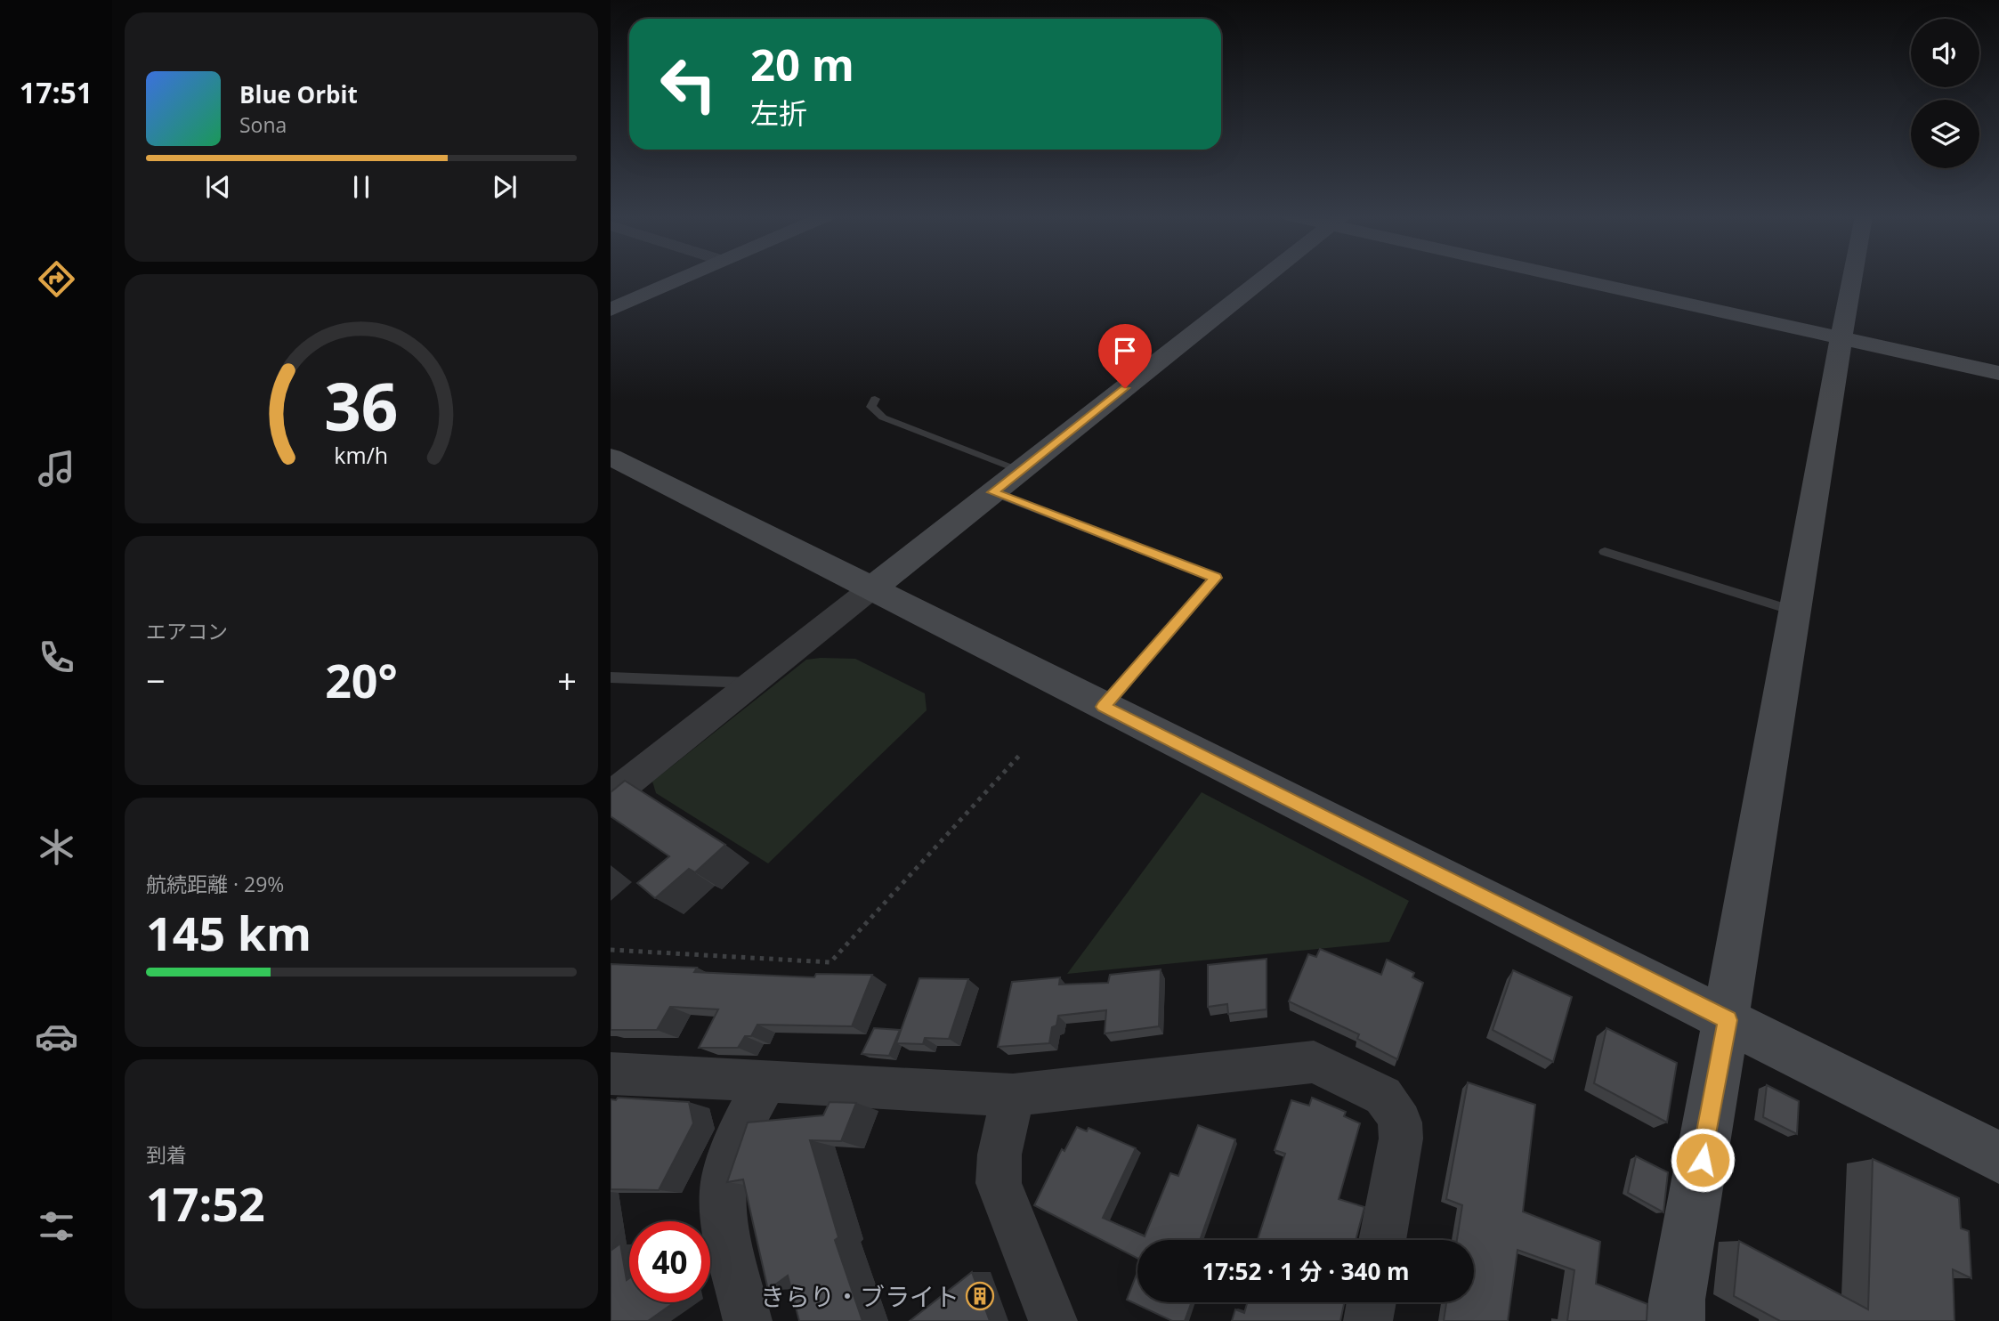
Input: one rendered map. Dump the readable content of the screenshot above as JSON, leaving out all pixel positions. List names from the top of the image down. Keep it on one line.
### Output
{"places":{"building":["きらり・ブライト"]},"page":{"tabs":"17:51","turn":["20 m","左折"],"song":["Blue Orbit","Sona"],"tile":["エアコン",["航続距離 · 29%","145 km"],["到着","17:52"]],"heat":["−","20°","+"],"limit":"40","trip":"17:52 · 1 分 · 340 m","gauge":["36","km/h"]}}
